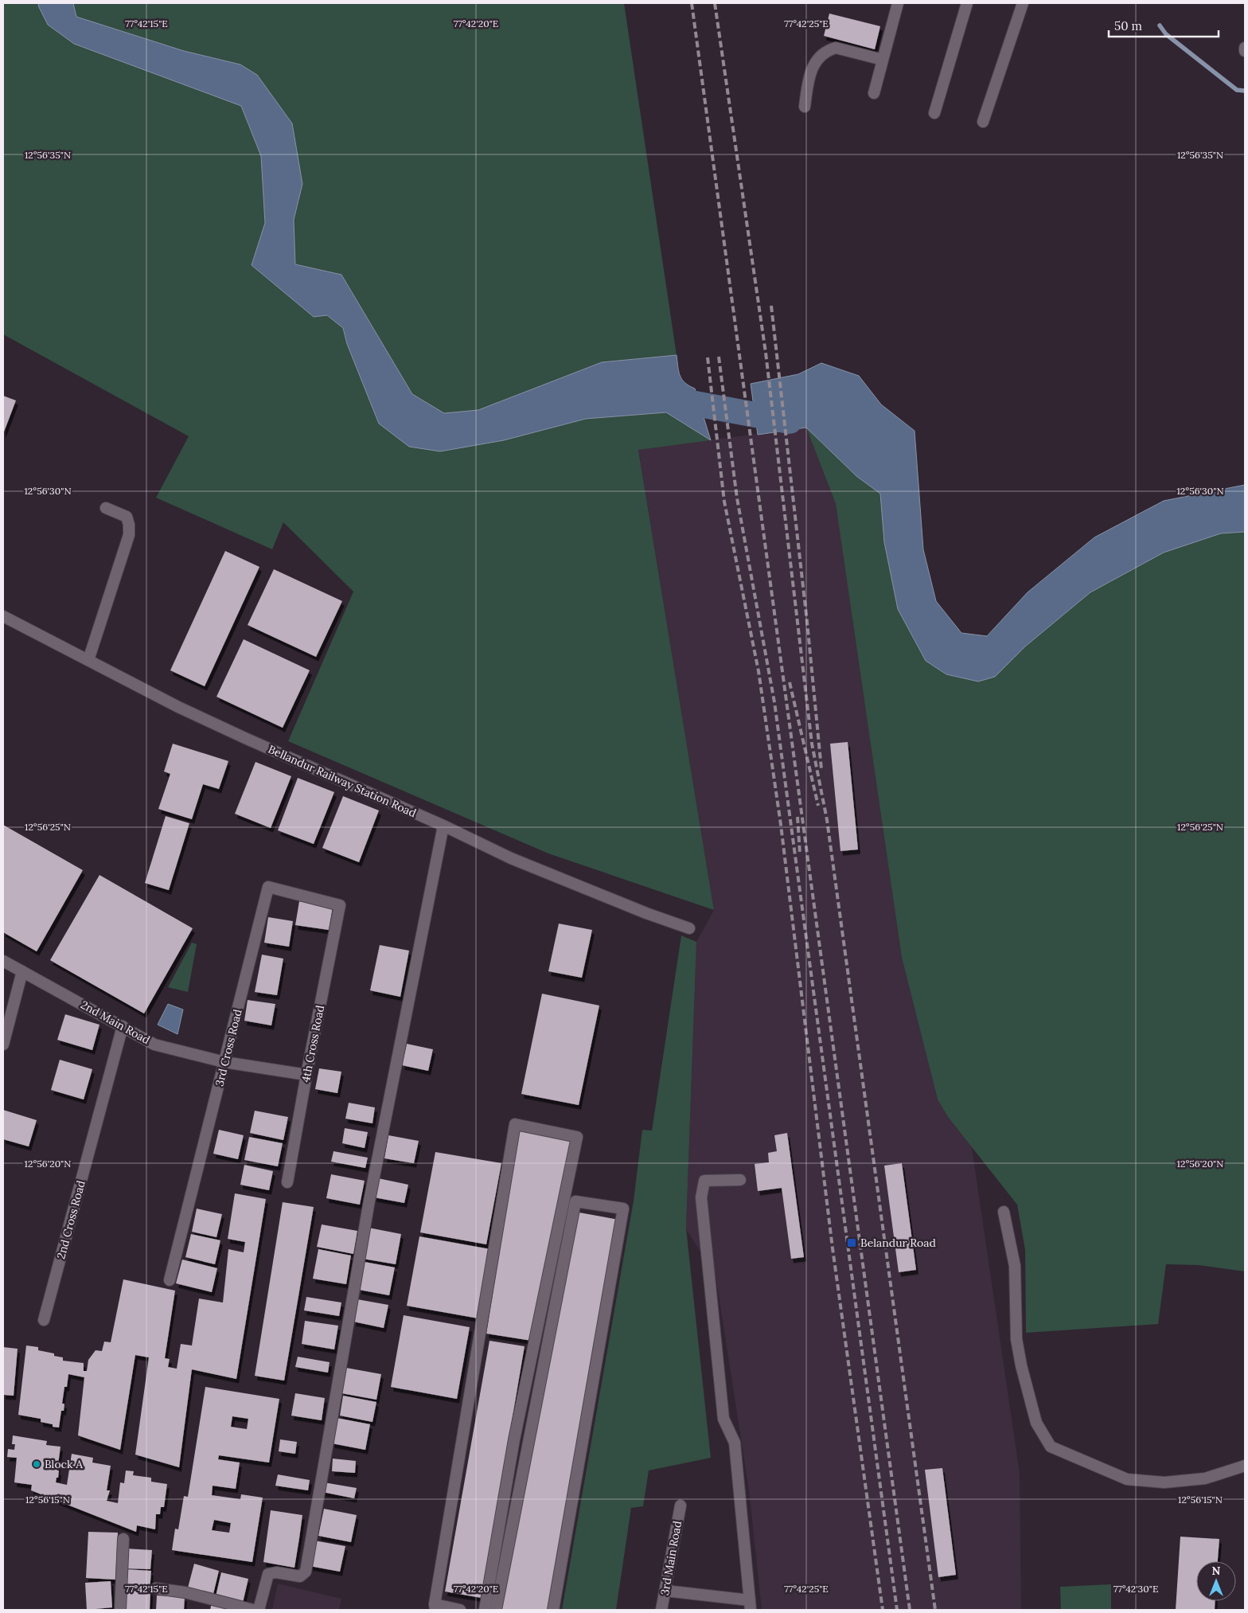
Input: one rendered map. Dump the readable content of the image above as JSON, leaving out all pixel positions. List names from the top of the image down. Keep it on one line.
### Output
{"streets":{"street":["Bellandur Railway Station Road","2nd Main Road","4th Cross Road","3rd Cross Road","2nd Cross Road","3rd Main Road"]},"crossings":[["2nd Main Road","4th Cross Road"],["2nd Main Road","3rd Cross Road"],["2nd Main Road","2nd Cross Road"],["4th Cross Road","3rd Cross Road"]],"places":{"transit":["Belandur Road"],"other":["Block A"]},"scale_bar":"50 m","north":"top","coordinates":["77°42'15\"E","77°42'20\"E","77°42'25\"E","12°56'35\"N","12°56'30\"N","12°56'25\"N","12°56'20\"N","12°56'15\"N","77°42'30\"E"]}
